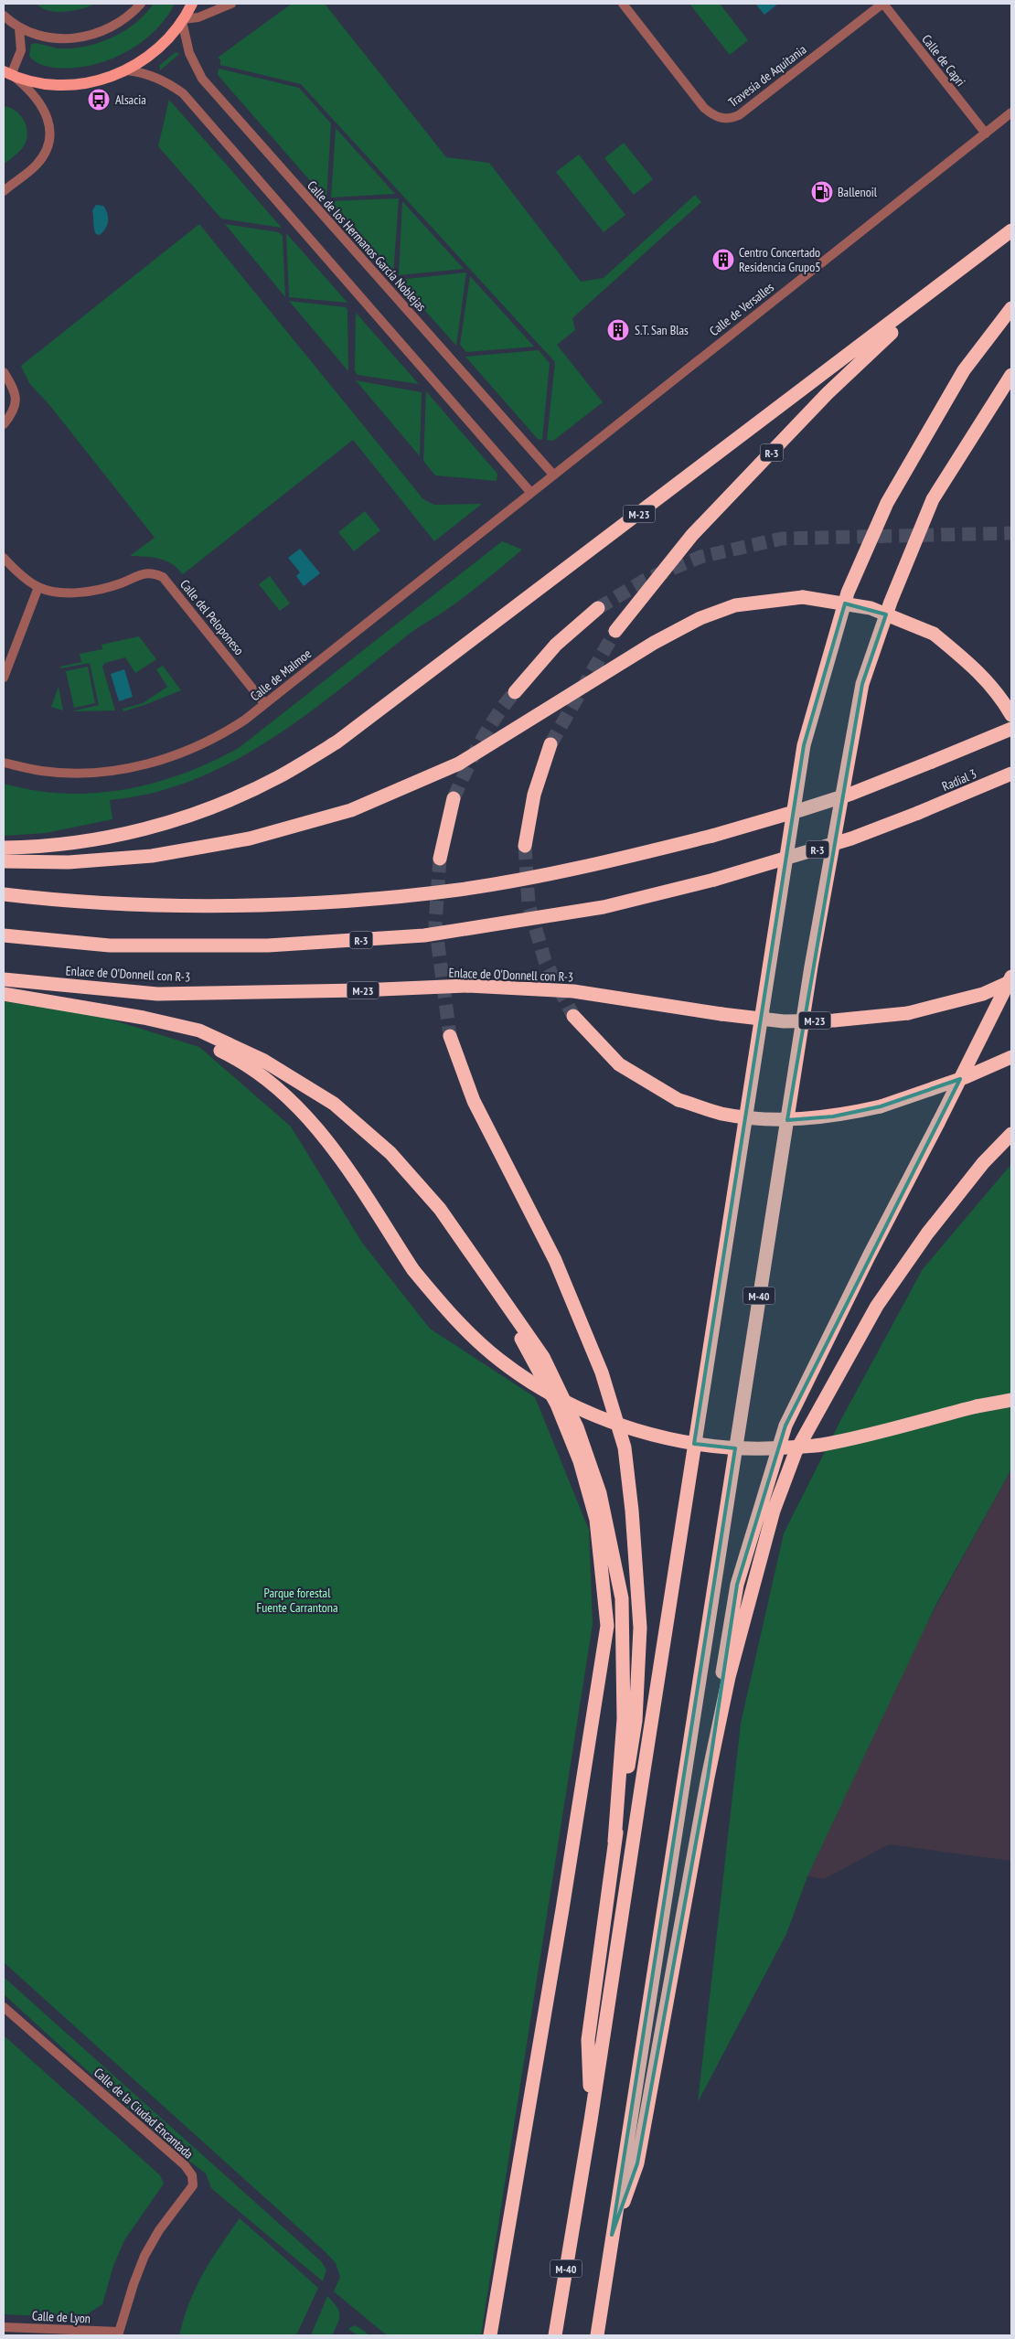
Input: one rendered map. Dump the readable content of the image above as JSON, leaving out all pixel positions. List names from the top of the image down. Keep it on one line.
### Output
{"streets":{"highway":["R-3","M-23","Radial 3","Enlace de O'Donnell con R-3","M-40"],"street":["Calle de Capri","Travesía de Aquitania","Calle de los Hermanos García Noblejas","Calle de Versalles","Calle del Peloponeso","Calle de Malmoe","Calle de la Ciudad Encantada","Calle de Lyon"]},"crossings":[["Calle de Capri","Travesía de Aquitania"],["Calle de Capri","Calle de Versalles"],["Calle de los Hermanos García Noblejas","Calle de Versalles"],["Calle de Versalles","Calle de Malmoe"],["R-3","M-23"],["Calle del Peloponeso","Calle de Malmoe"],["Calle de la Ciudad Encantada","Calle de Lyon"]],"parks":["Parque forestal Fuente Carrantona"],"places":{"bus stop":["Alsacia"],"fuel station":["Ballenoil"],"building":["Centro Concertado Residencia Grupo5","S.T. San Blas"]}}
